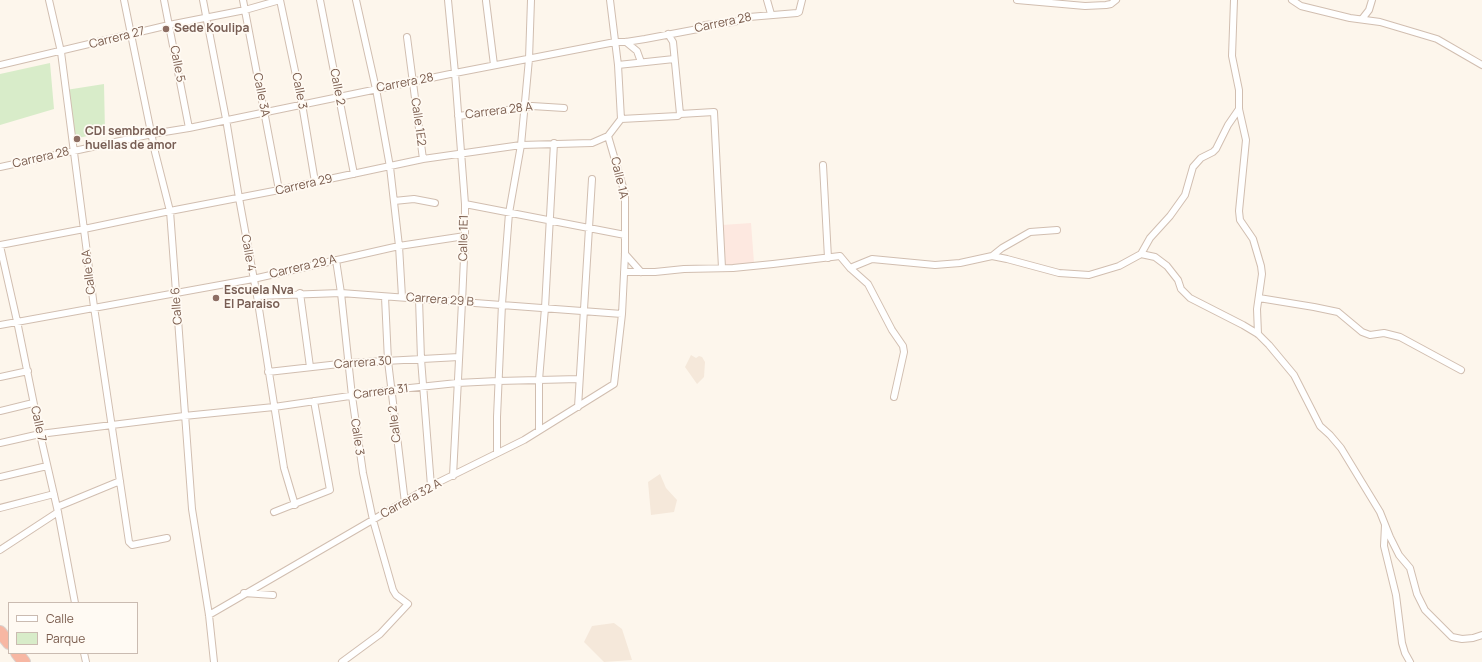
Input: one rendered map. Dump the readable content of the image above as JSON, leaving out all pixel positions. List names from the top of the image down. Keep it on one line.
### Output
{"streets":{"street":["Carrera 28","Carrera 27","Calle 5","Calle 2","Calle 3","Calle 3A","Carrera 28 A","Calle 1E2","Calle 1A","Carrera 29","Calle 1E1","Calle 4","Carrera 29 A","Calle 6A","Carrera 29 B","Calle 6","Carrera 30","Carrera 31","Calle 7","Carrera 32 A"]},"crossings":[["Carrera 28","Calle 5"],["Carrera 28","Calle 2"],["Carrera 28","Calle 3"],["Carrera 28","Calle 3A"],["Carrera 28","Calle 1E2"],["Carrera 28","Calle 1E1"],["Carrera 28","Calle 4"],["Carrera 28","Calle 6A"],["Carrera 28","Calle 6"],["Carrera 27","Calle 5"],["Carrera 27","Calle 3"],["Carrera 27","Calle 3A"],["Carrera 27","Calle 4"],["Carrera 27","Calle 6A"],["Carrera 27","Calle 6"],["Calle 2","Carrera 29"],["Calle 2","Carrera 29 B"],["Calle 2","Carrera 30"],["Calle 2","Carrera 31"],["Calle 2","Carrera 32 A"],["Calle 3","Carrera 29"],["Calle 3","Carrera 29 A"],["Calle 3","Carrera 29 B"],["Calle 3","Carrera 30"],["Calle 3","Carrera 31"],["Calle 3","Carrera 32 A"],["Calle 3A","Carrera 29"],["Carrera 28 A","Calle 1E1"],["Calle 1E2","Carrera 29"],["Calle 1A","Carrera 29"],["Calle 1A","Carrera 29 B"],["Calle 1A","Carrera 32 A"],["Carrera 29","Calle 1E1"],["Carrera 29","Calle 4"],["Carrera 29","Calle 6A"],["Carrera 29","Calle 6"],["Carrera 29","Calle 7"],["Calle 1E1","Carrera 29 A"],["Calle 1E1","Carrera 29 B"],["Calle 1E1","Carrera 30"],["Calle 1E1","Carrera 31"],["Calle 1E1","Carrera 32 A"],["Calle 4","Carrera 29 A"],["Calle 4","Carrera 29 B"],["Calle 4","Carrera 30"],["Calle 4","Carrera 31"],["Carrera 29 A","Calle 6A"],["Carrera 29 A","Calle 6"],["Carrera 29 A","Calle 7"],["Calle 6","Carrera 31"],["Calle 6","Carrera 32 A"]],"places":["Sede Koulipa","CDI sembrado huellas de amor","Escuela Nva El Paraiso"],"legend":["Calle","Parque"]}
